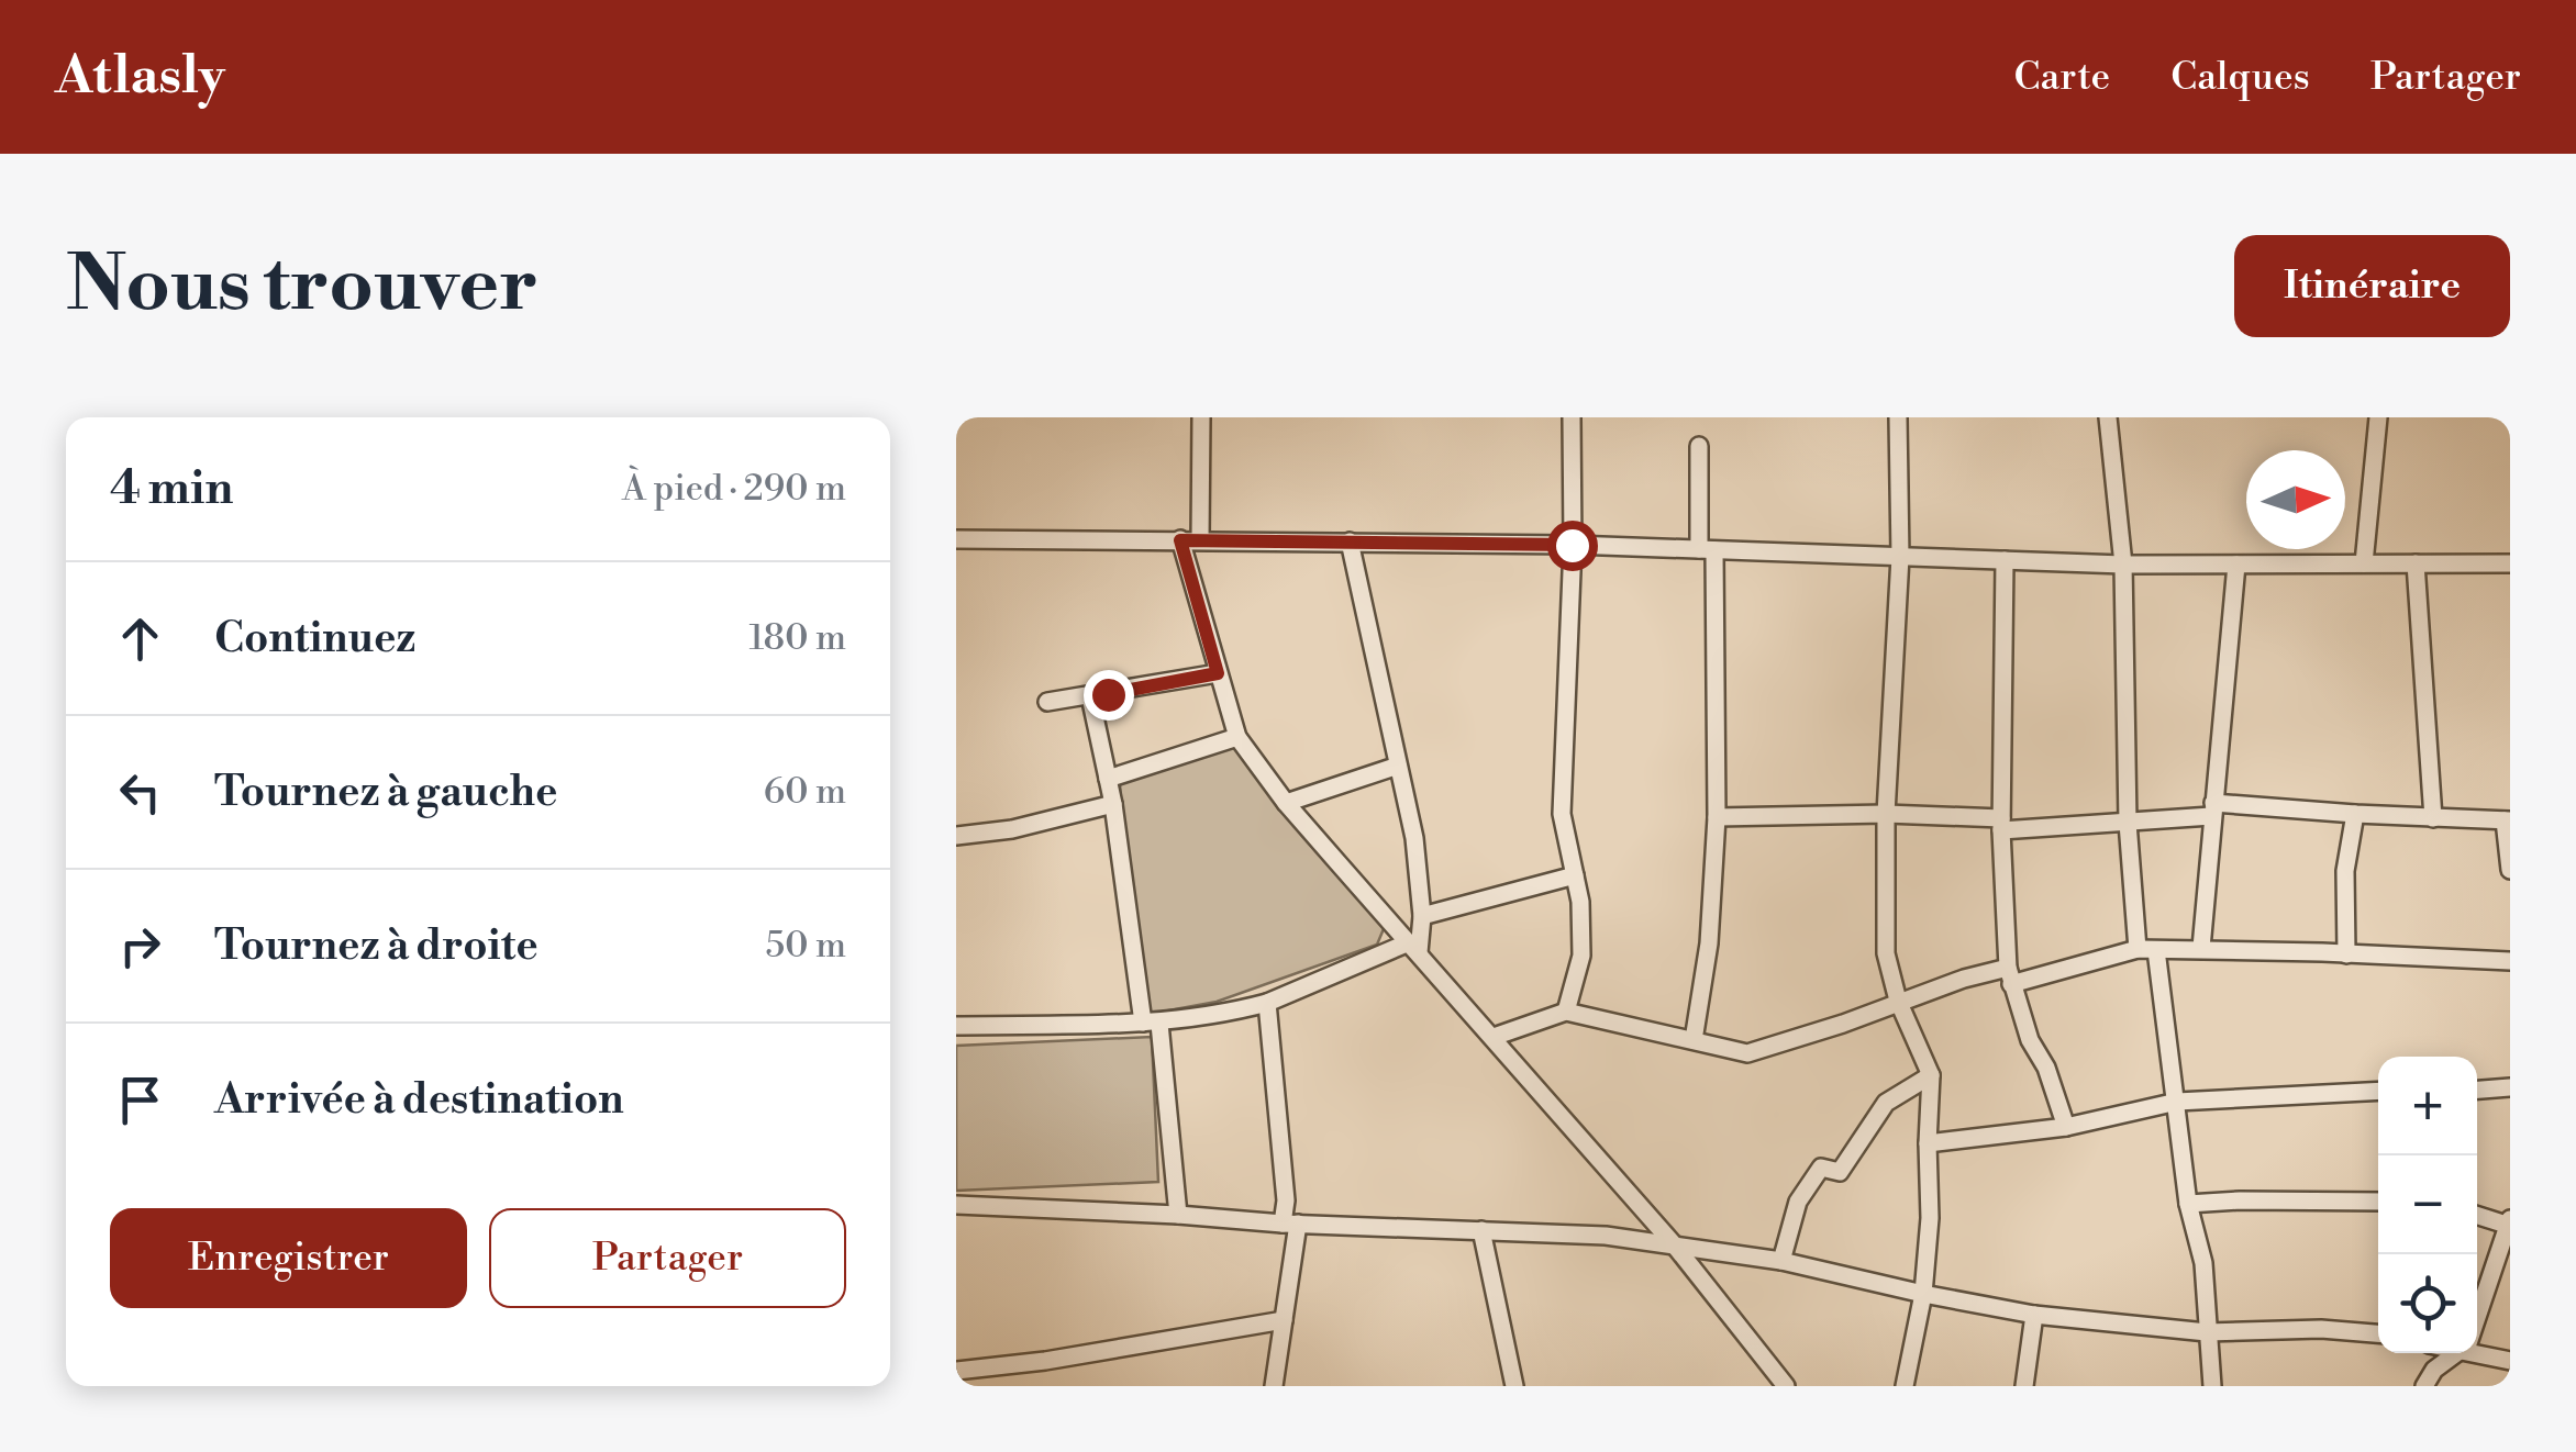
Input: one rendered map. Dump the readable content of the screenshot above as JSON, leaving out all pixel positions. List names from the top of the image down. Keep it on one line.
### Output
{"north":"right","page":{"header":"Atlasly","nav":["Carte","Calques","Partager"],"buttons":["Itinéraire",["Enregistrer","Partager"]],"title":"Nous trouver","heading":["4 min","À pied · 290 m"],"list":[["Continuez","180 m"],["Tournez à gauche","60 m"],["Tournez à droite","50 m"],"Arrivée à destination"],"map_buttons":["+","−"]}}
